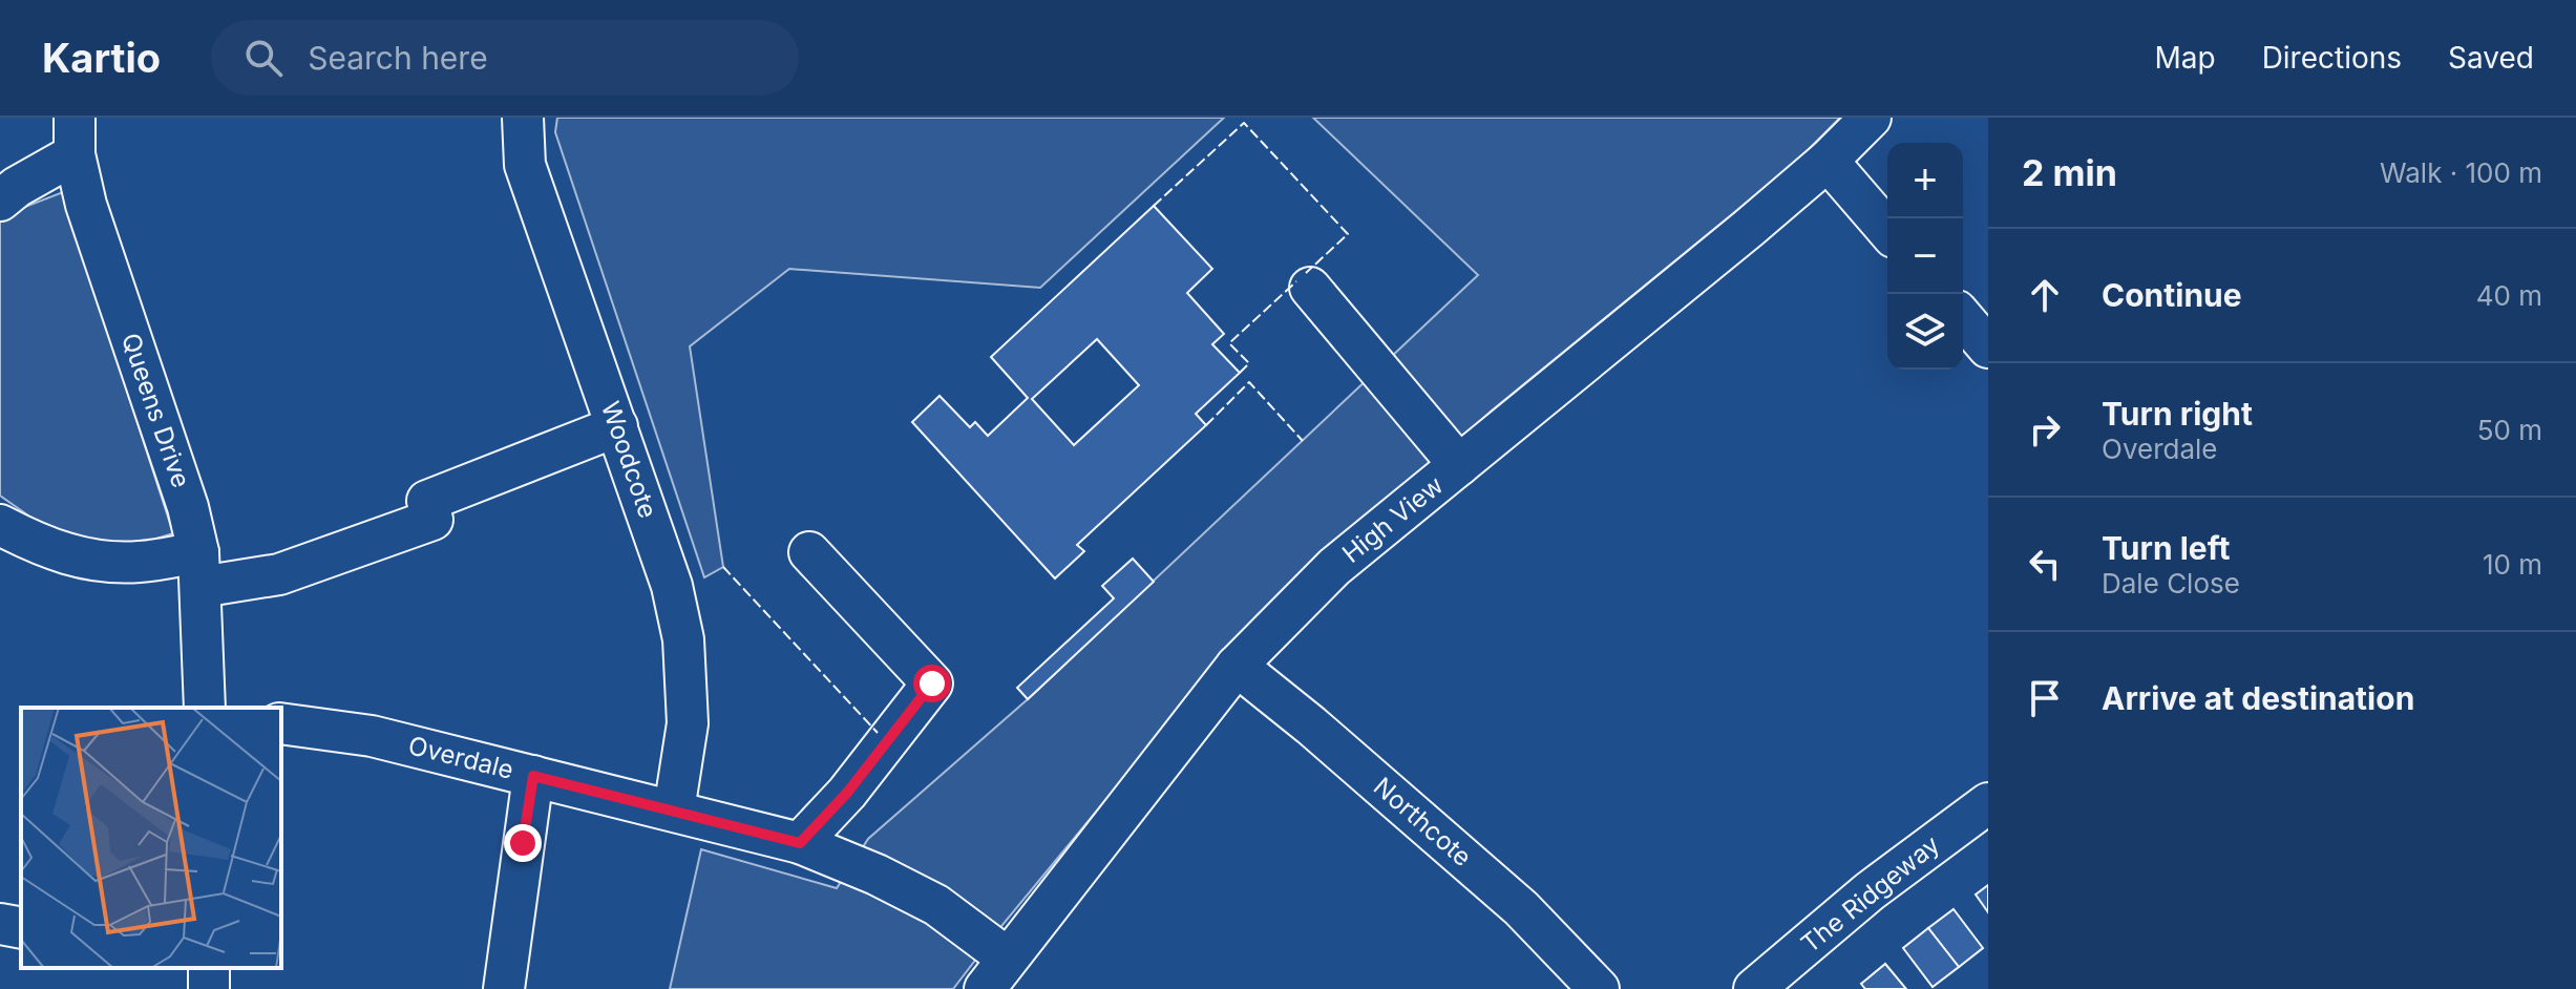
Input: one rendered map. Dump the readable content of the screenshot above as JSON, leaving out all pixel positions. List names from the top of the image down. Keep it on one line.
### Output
{"streets":{"street":["Queens Drive","Woodcote","High View","Overdale","Northcote","The Ridgeway"]},"crossings":[["Woodcote","Overdale"],["High View","Overdale"],["High View","Northcote"]],"page":{"header":"Kartio","search":"Search here","nav":["Map","Directions","Saved"],"heading":["2 min","Walk · 100 m"],"map_buttons":["+","−"],"list":[["Continue","40 m"],["Turn right","Overdale","50 m"],["Turn left","Dale Close","10 m"],"Arrive at destination"]}}
